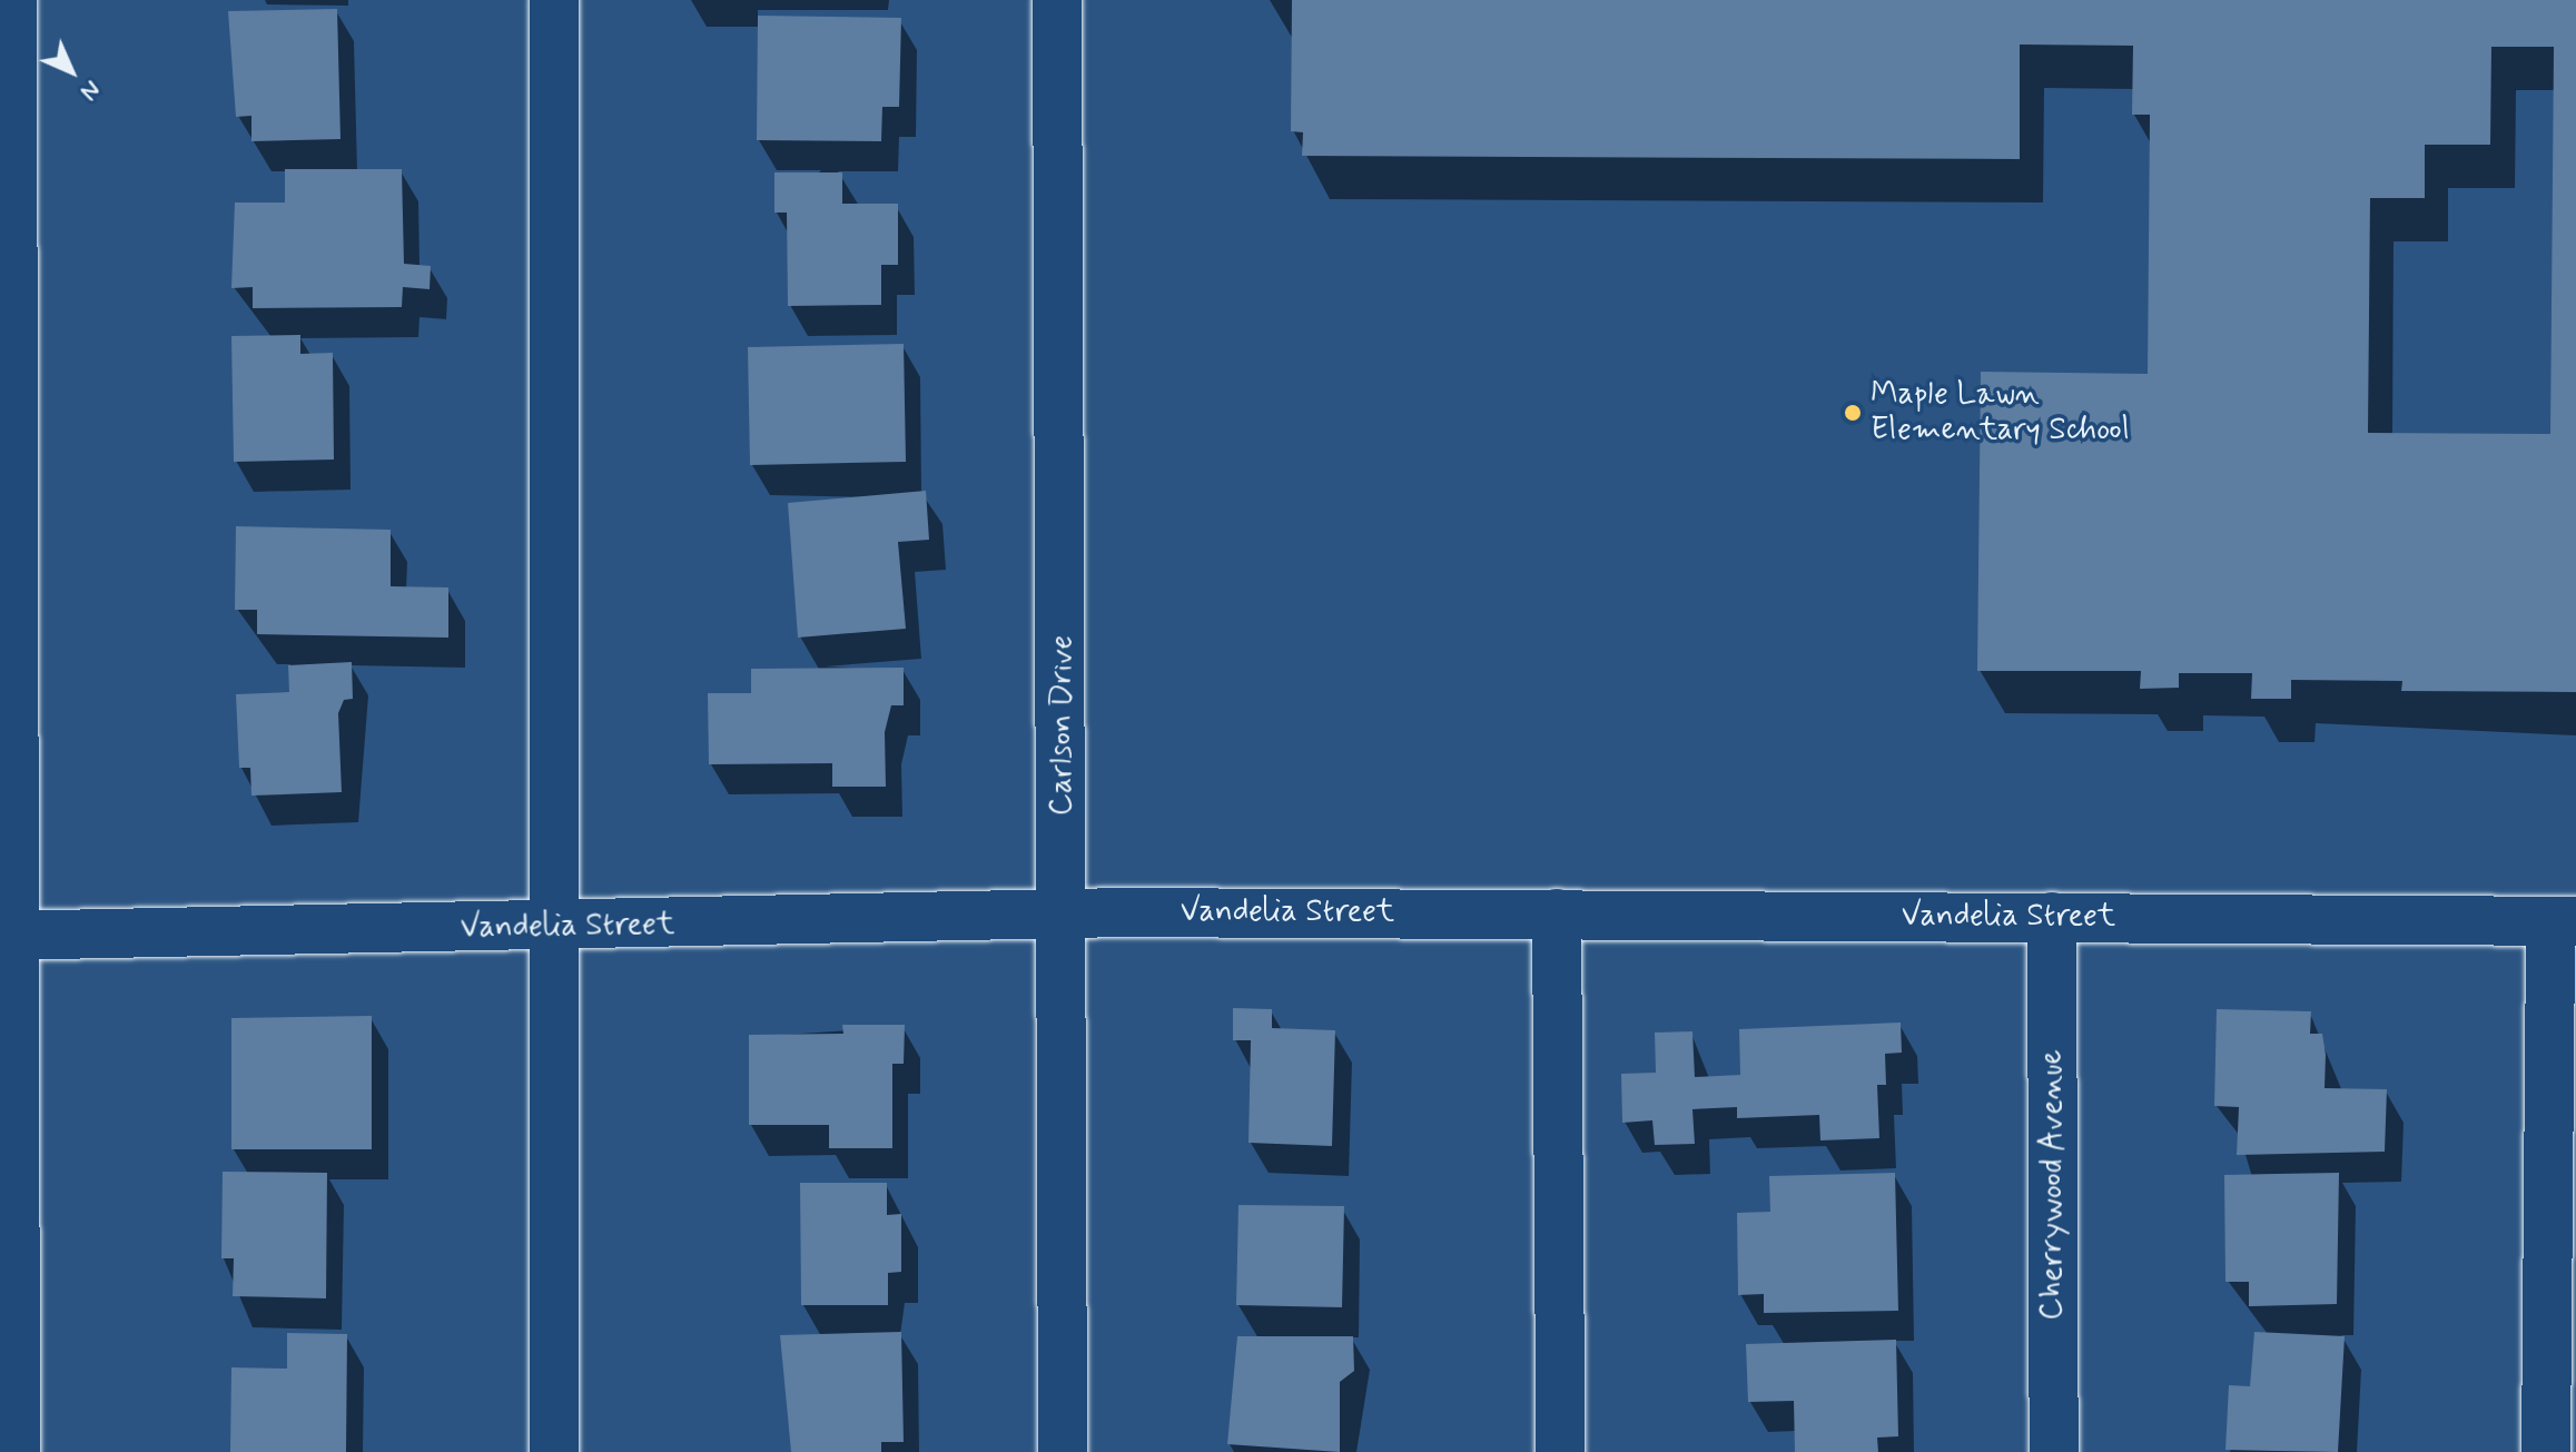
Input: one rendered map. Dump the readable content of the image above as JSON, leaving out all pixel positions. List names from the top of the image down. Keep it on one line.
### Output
{"streets":{"street":["Carlson Drive","Vandelia Street","Cherrywood Avenue"]},"crossings":[["Carlson Drive","Vandelia Street"],["Vandelia Street","Cherrywood Avenue"]],"places":["Maple Lawn Elementary School"],"north":"bottom right"}
